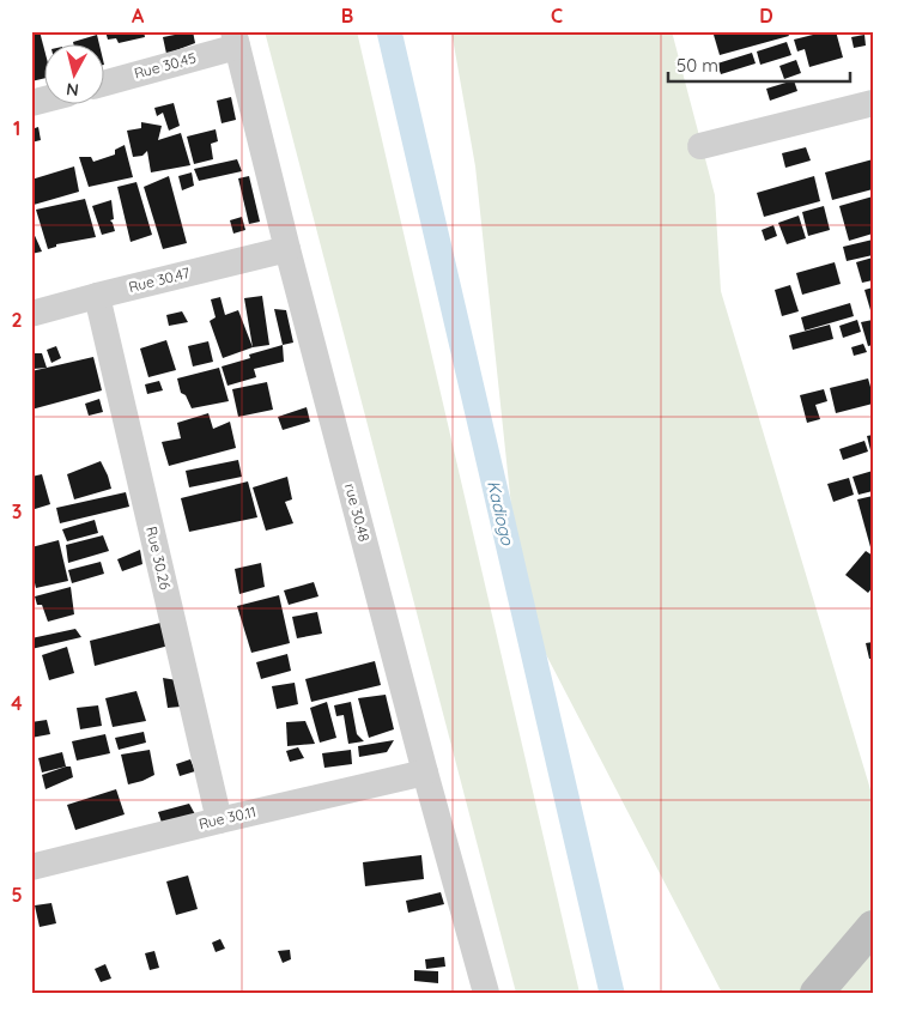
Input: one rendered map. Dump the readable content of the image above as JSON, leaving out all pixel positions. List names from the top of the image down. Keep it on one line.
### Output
{"streets":{"street":["Rue 30.45","Rue 30.47","rue 30.48","Rue 30.26","Rue 30.11"]},"crossings":[["Rue 30.45","rue 30.48"],["Rue 30.47","rue 30.48"],["Rue 30.47","Rue 30.26"],["rue 30.48","Rue 30.11"],["Rue 30.26","Rue 30.11"]],"water":["Kadiogo"],"scale_bar":"50 m","north":"bottom","grid":{"columns":["A","B","C","D"],"rows":["1","2","3","4","5"]}}
